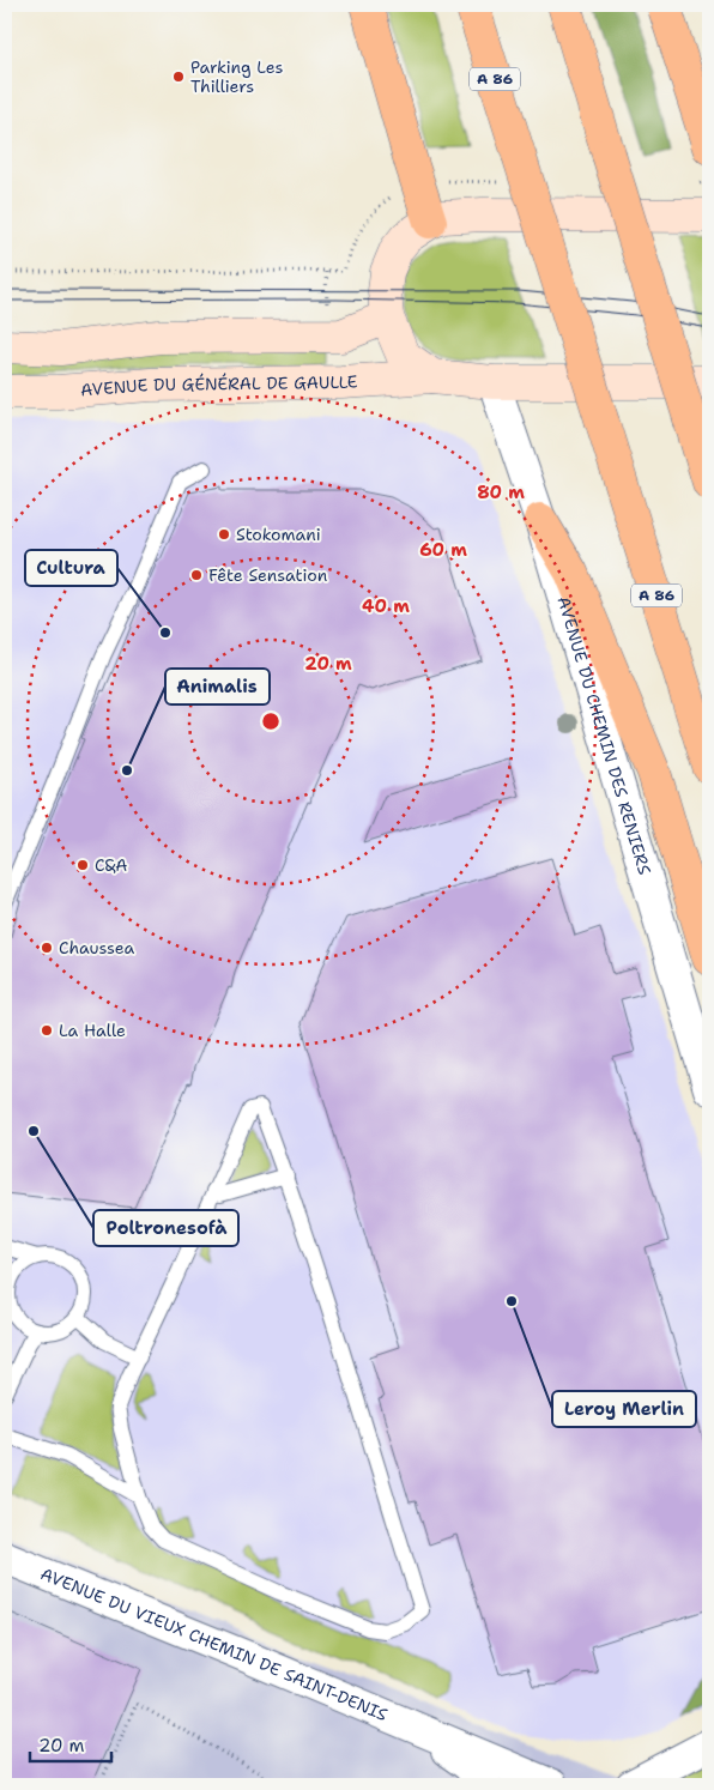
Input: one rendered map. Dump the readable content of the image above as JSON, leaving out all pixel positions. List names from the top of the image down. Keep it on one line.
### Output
{"streets":{"highway":["A 86"],"main road":["AVENUE DU GÉNÉRAL DE GAULLE"],"street":["AVENUE DU CHEMIN DES RENIERS","AVENUE DU VIEUX CHEMIN DE SAINT-DENIS"]},"crossings":[["AVENUE DU GÉNÉRAL DE GAULLE","AVENUE DU CHEMIN DES RENIERS"]],"places":["Parking Les Thilliers","Stokomani","Fête Sensation","Cultura","Animalis","C&A","Chaussea","La Halle","Poltronesofà","Leroy Merlin"],"scale_bar":"20 m","rings":["80 m","60 m","40 m","20 m"]}
